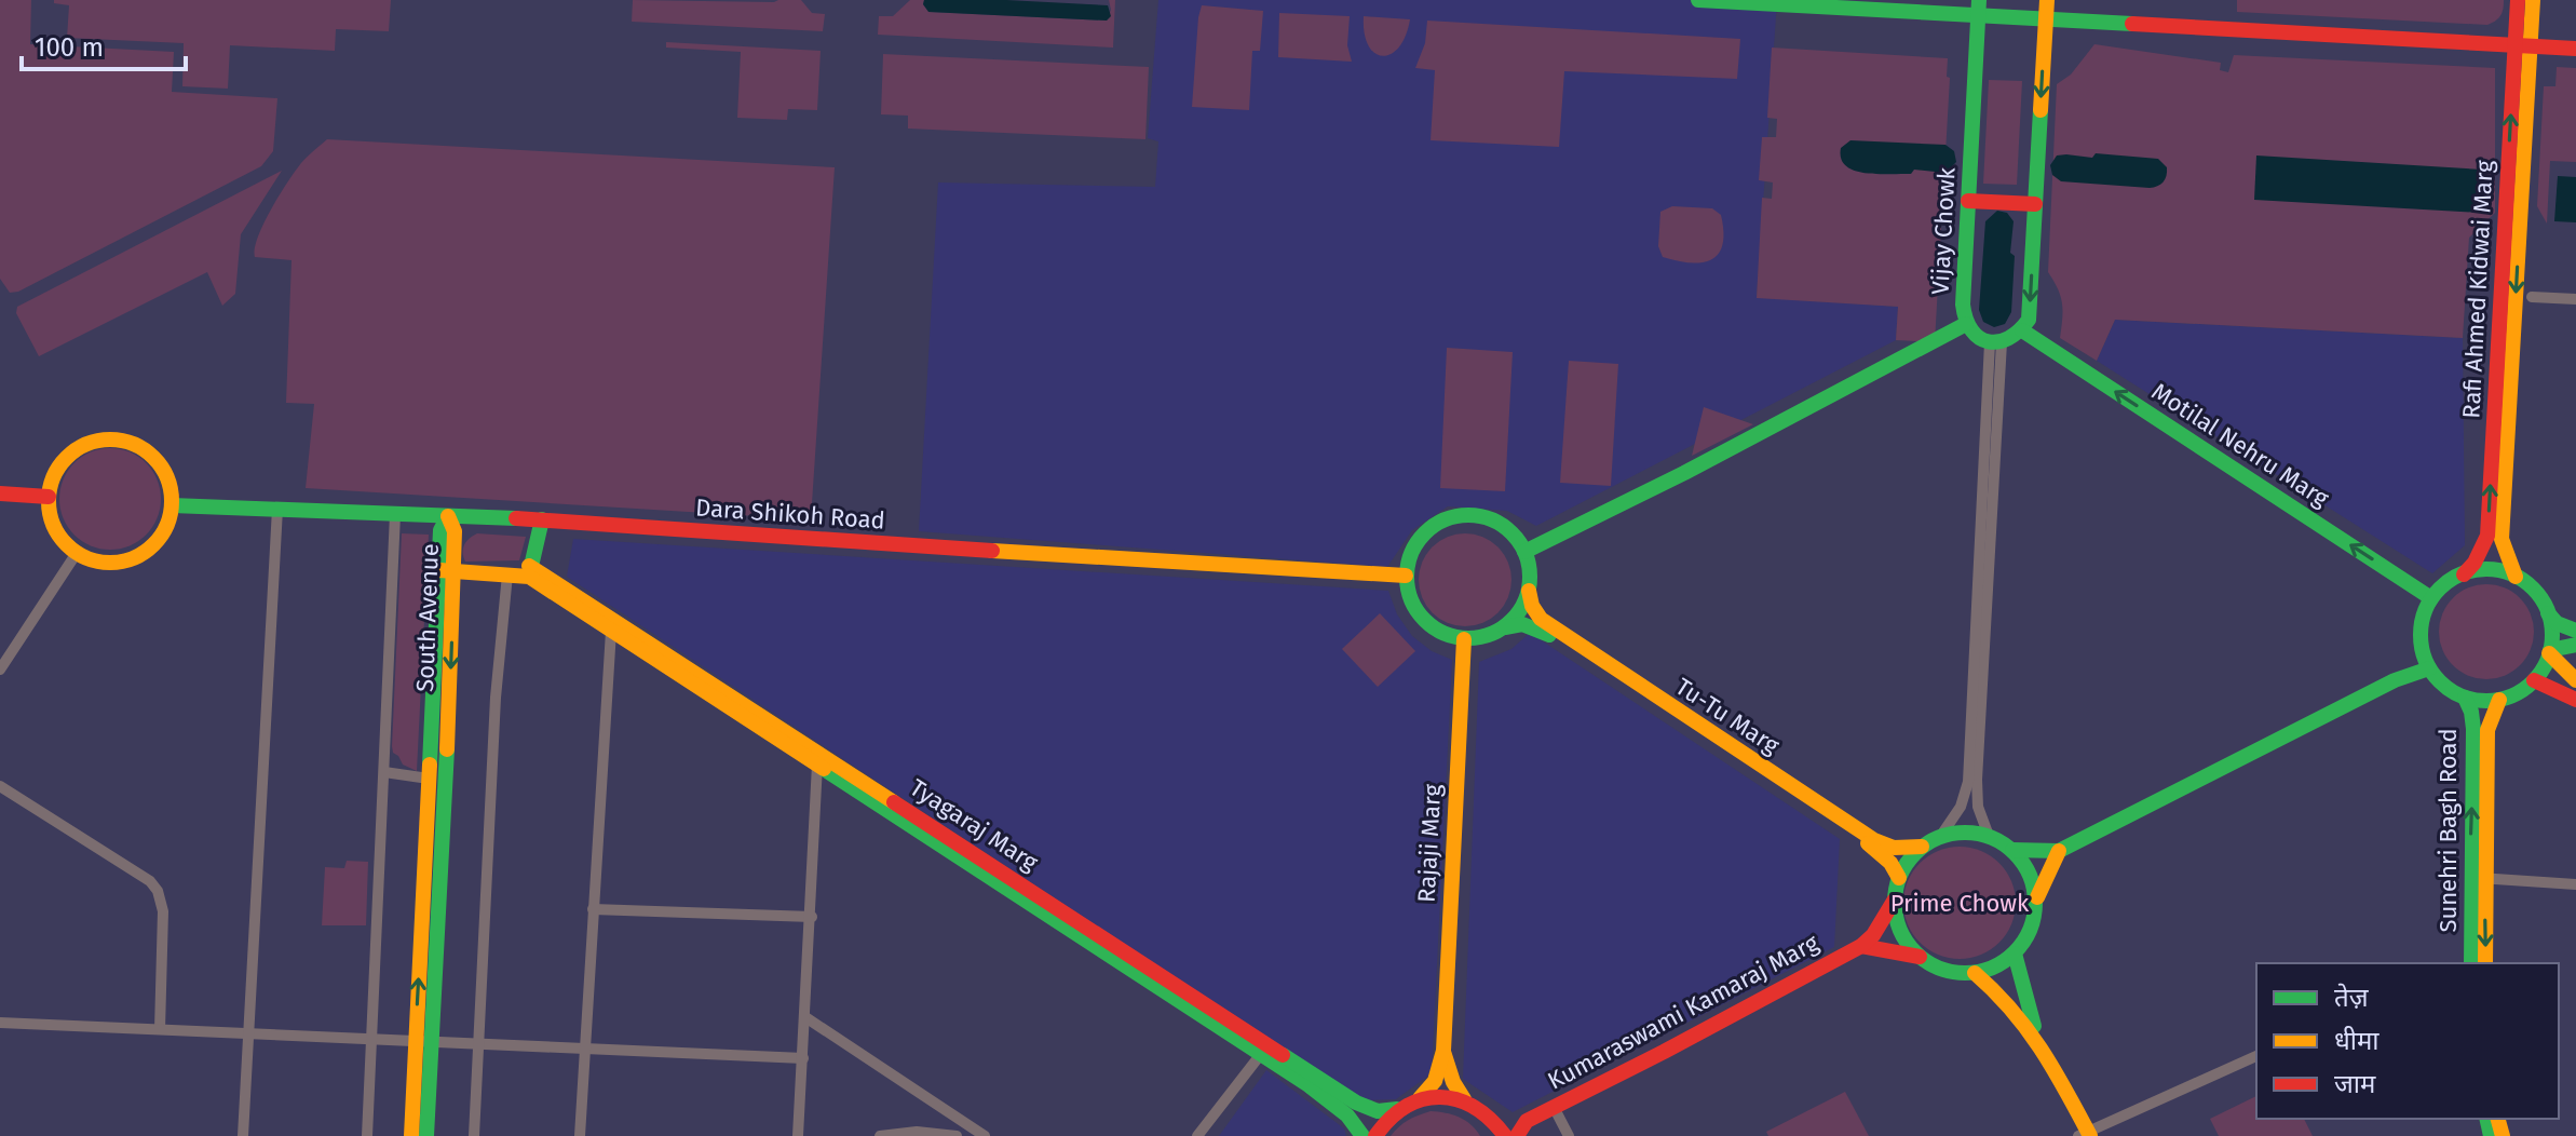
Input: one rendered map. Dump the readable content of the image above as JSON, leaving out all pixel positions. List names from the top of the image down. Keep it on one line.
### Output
{"streets":{"main road":["Vijay Chowk","Rafi Ahmed Kidwai Marg","Motilal Nehru Marg","Dara Shikoh Road","South Avenue","Tu-Tu Marg","Tyagaraj Marg","Sunehri Bagh Road","Rajaji Marg","Kumaraswami Kamaraj Marg"]},"crossings":[["Rafi Ahmed Kidwai Marg","Motilal Nehru Marg"],["Rafi Ahmed Kidwai Marg","Sunehri Bagh Road"],["Motilal Nehru Marg","Sunehri Bagh Road"],["Dara Shikoh Road","South Avenue"],["Dara Shikoh Road","Tu-Tu Marg"],["Dara Shikoh Road","Rajaji Marg"],["South Avenue","Tyagaraj Marg"],["Tu-Tu Marg","Rajaji Marg"],["Tu-Tu Marg","Kumaraswami Kamaraj Marg"]],"one_way":["Motilal Nehru Marg"],"parks":["Prime Chowk"],"legend":["तेज़","धीमा","जाम"],"scale_bar":"100 m"}
